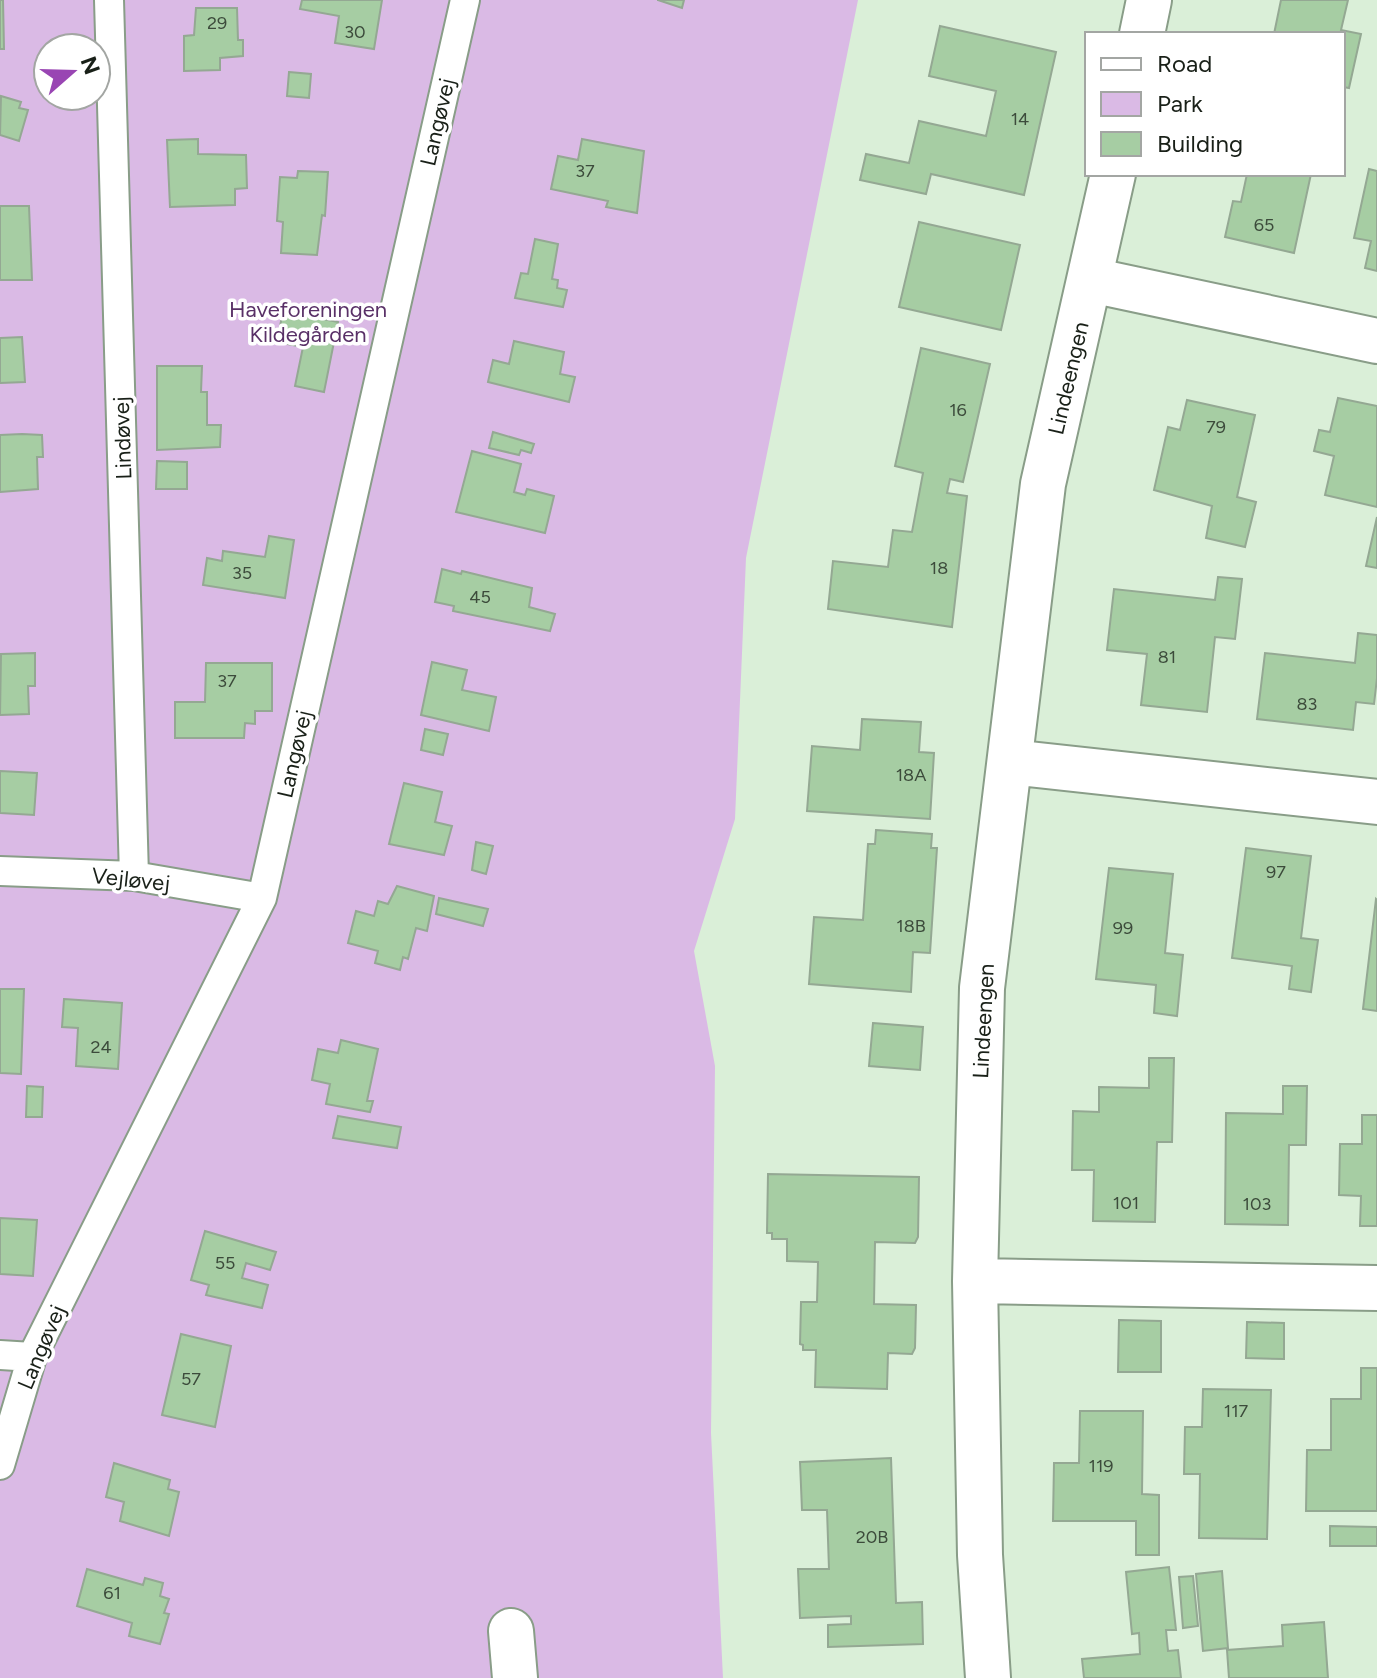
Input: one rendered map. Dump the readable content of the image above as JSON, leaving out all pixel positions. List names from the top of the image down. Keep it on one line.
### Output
{"streets":{"street":["Lindeengen"],"lane":["Langøvej","Lindøvej","Vejløvej"]},"crossings":[["Langøvej","Vejløvej"],["Lindøvej","Vejløvej"]],"parks":["Haveforeningen Kildegården"],"house_numbers":["29","30","14","37","65","16","79","18","35","45","81","37","83","18A","97","18B","99","24","101","103","55","57","117","119","20B","61"],"legend":["Road","Park","Building"],"north":"right"}
